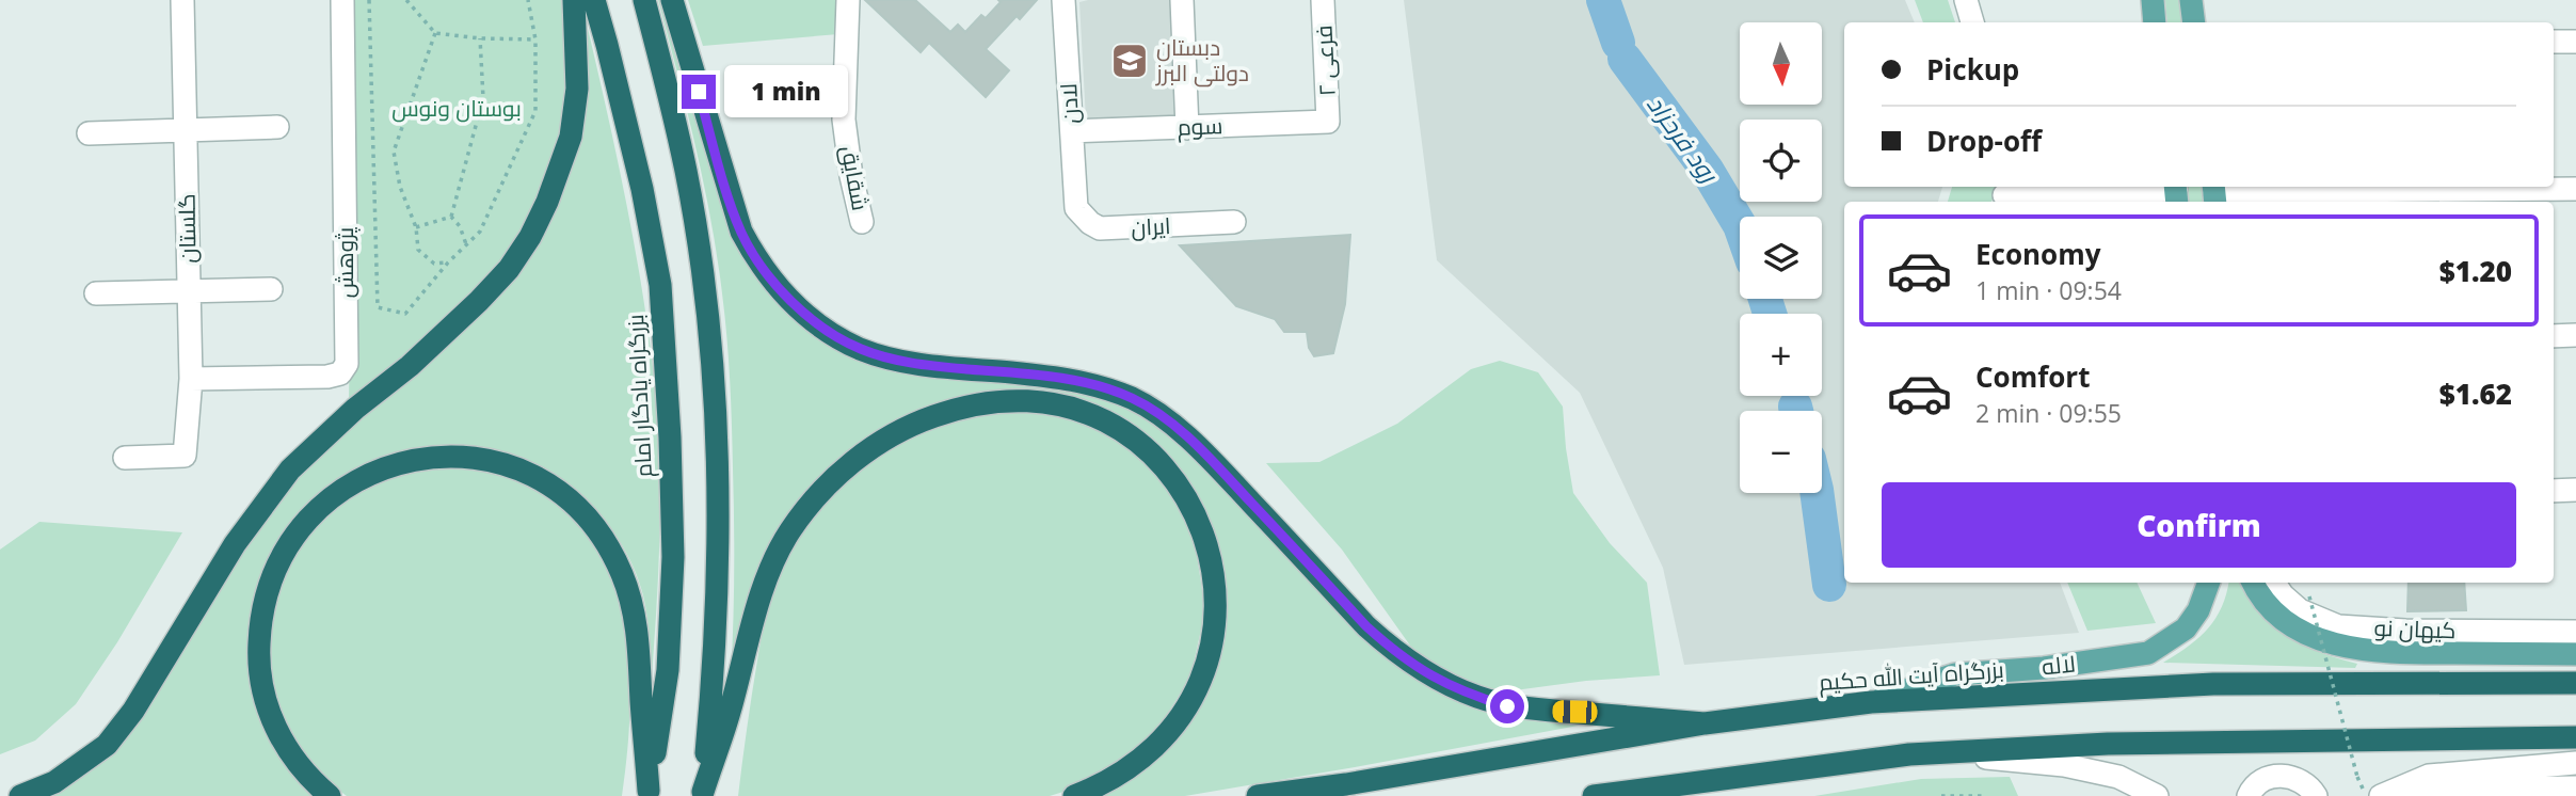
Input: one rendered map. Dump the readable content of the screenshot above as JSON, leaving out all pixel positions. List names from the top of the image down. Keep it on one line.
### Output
{"streets":{"highway":["بزرگراه یادگار امام","بزرگراه آیت الله حکیم"],"main road":["لاله"],"street":["فرعی ۲","لادن","سوم","شقایق","ایران","گلستان","پژوهش","کیهان نو"]},"crossings":[["فرعی ۲","سوم"],["لادن","سوم"],["لادن","ایران"],["گلستان","پژوهش"],["لاله","بزرگراه آیت الله حکیم"]],"water":["رود فرحزاد"],"parks":["بوستان ونوس"],"places":{"school or university":["دبستان دولتی البرز"]},"north":"bottom","page":{"map_buttons":["+","−"],"banner":["Pickup","Drop-off"],"bubble":"1 min","list":[{"name":"Economy","note":"1 min · 09:54","value":"$1.20"},{"name":"Comfort","note":"2 min · 09:55","value":"$1.62"}],"buttons":"Confirm"}}
